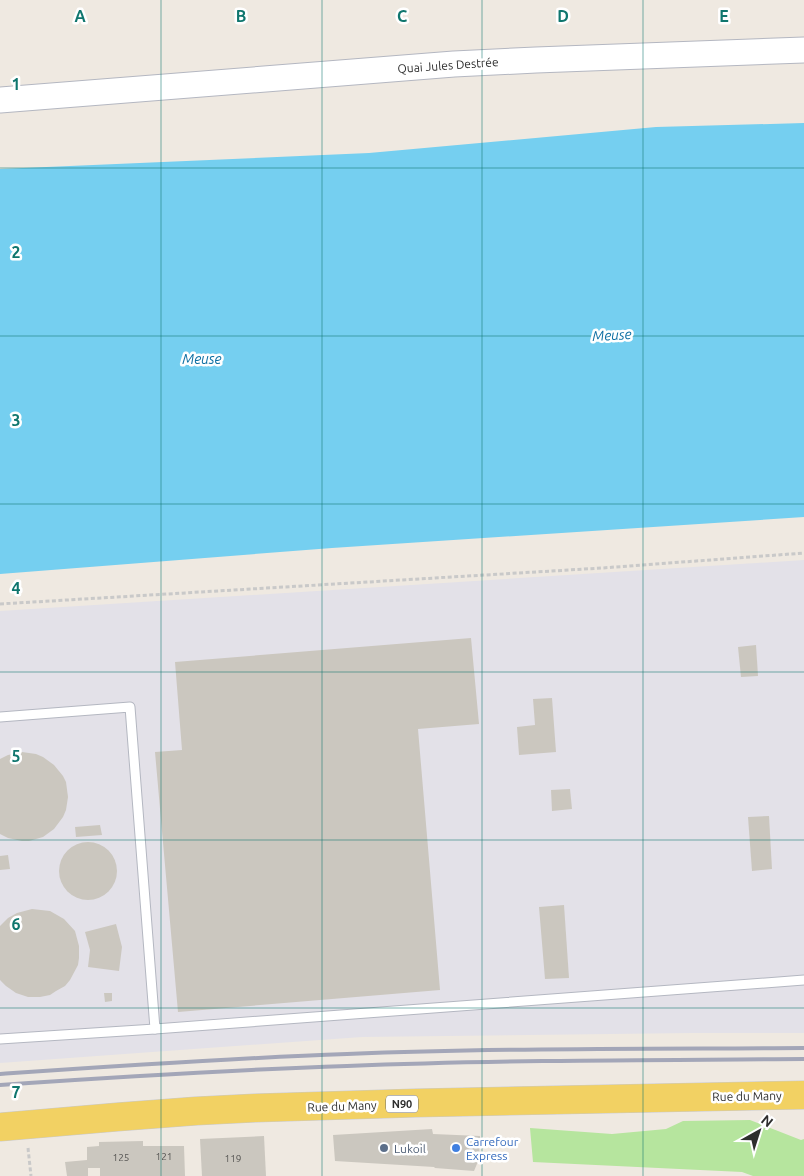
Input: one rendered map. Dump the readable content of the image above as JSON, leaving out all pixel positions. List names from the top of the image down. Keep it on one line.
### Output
{"streets":{"main road":["Quai Jules Destrée","Rue du Many","N90"]},"water":["Meuse"],"places":["Lukoil","Carrefour Express"],"house_numbers":["121","125","119"],"north":"top right","grid":{"columns":["A","B","C","D","E"],"rows":["1","2","3","4","5","6","7"]}}
